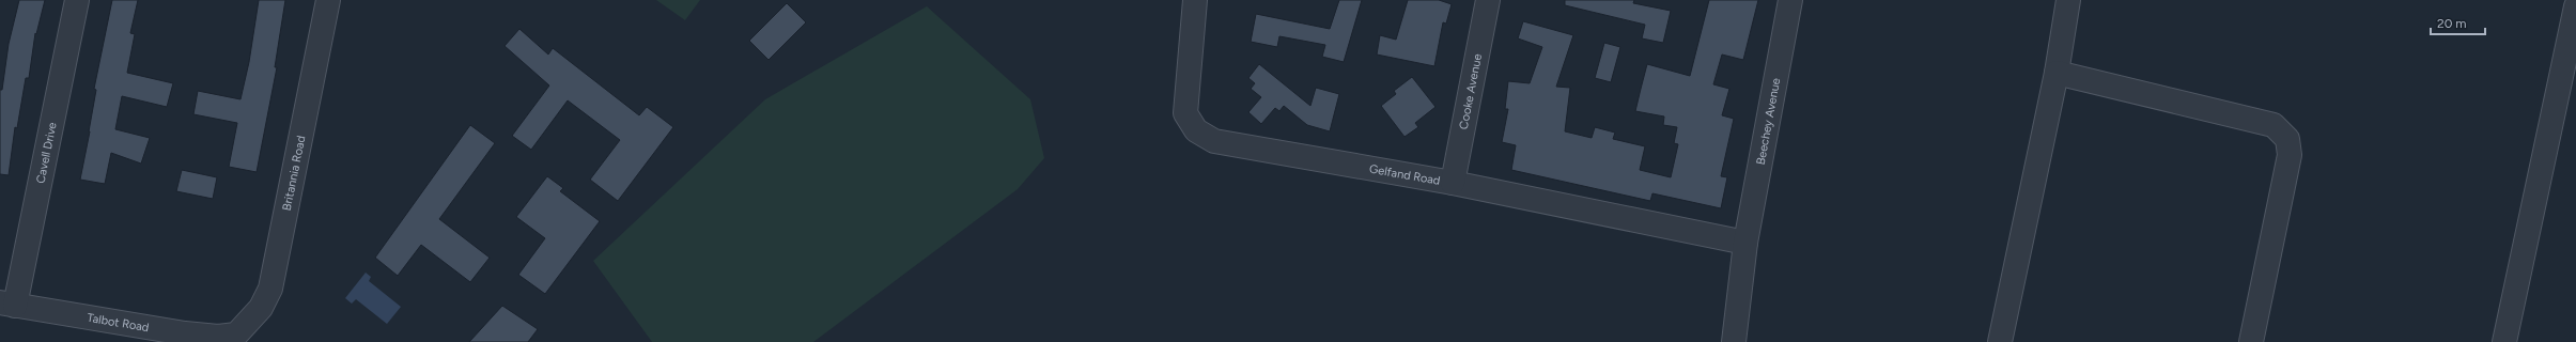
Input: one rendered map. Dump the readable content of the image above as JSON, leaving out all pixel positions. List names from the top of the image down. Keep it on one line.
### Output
{"streets":{"street":["Cooke Avenue","Beechey Avenue","Cavell Drive","Britannia Road","Gelfand Road","Talbot Road"]},"crossings":[["Cooke Avenue","Gelfand Road"],["Beechey Avenue","Gelfand Road"],["Cavell Drive","Talbot Road"],["Britannia Road","Talbot Road"]],"scale_bar":"20 m"}
